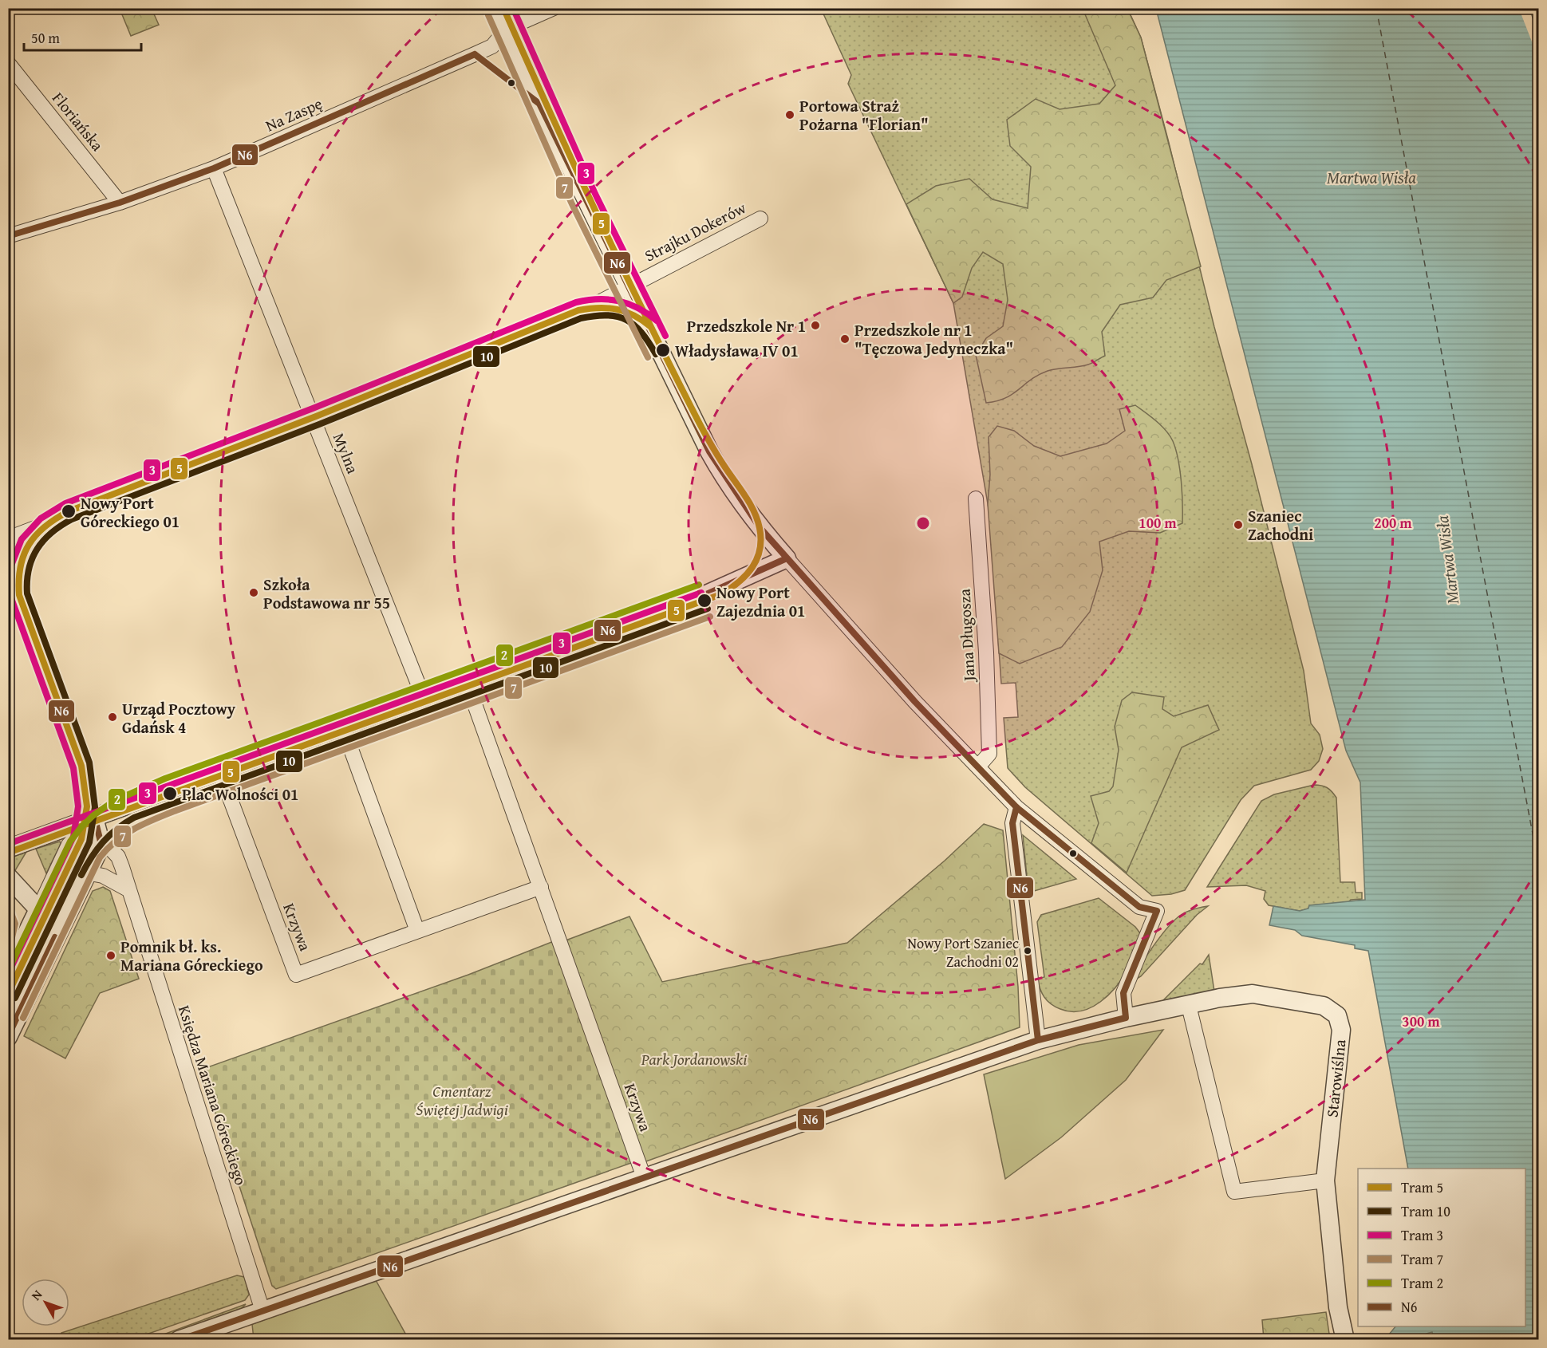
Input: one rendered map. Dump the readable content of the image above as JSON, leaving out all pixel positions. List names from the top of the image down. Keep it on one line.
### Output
{"streets":{"street":["Na Zaspę","Floriańska","Strajku Dokerów","Mylna","Jana Długosza","Krzywa","Starowiślna","Księdza Mariana Góreckiego"]},"crossings":[["Na Zaspę","Floriańska"],["Na Zaspę","Mylna"],["Strajku Dokerów","Mylna"],["Krzywa","Starowiślna"],["Starowiślna","Księdza Mariana Góreckiego"]],"water":["Martwa Wisła"],"parks":["Park Jordanowski","Cmentarz Świętej Jadwigi"],"places":["Portowa Straż Pożarna \"Florian\"","Przedszkole Nr 1","Przedszkole nr 1 \"Tęczowa Jedyneczka\"","Władysława IV 01","Nowy Port Góreckiego 01","Szaniec Zachodni","Szkoła Podstawowa nr 55","Nowy Port Zajezdnia 01","Urząd Pocztowy Gdańsk 4","Plac Wolności 01","Nowy Port Szaniec Zachodni 02","Pomnik bł. ks. Mariana Góreckiego"],"lines":["tram line 5","tram line 3","tram line 7","transit line N6","tram line 10","tram line 2"],"legend":["Tram 5","Tram 10","Tram 3","Tram 7","Tram 2","N6"],"scale_bar":"50 m","north":"top left","rings":["100 m","200 m","300 m"]}
